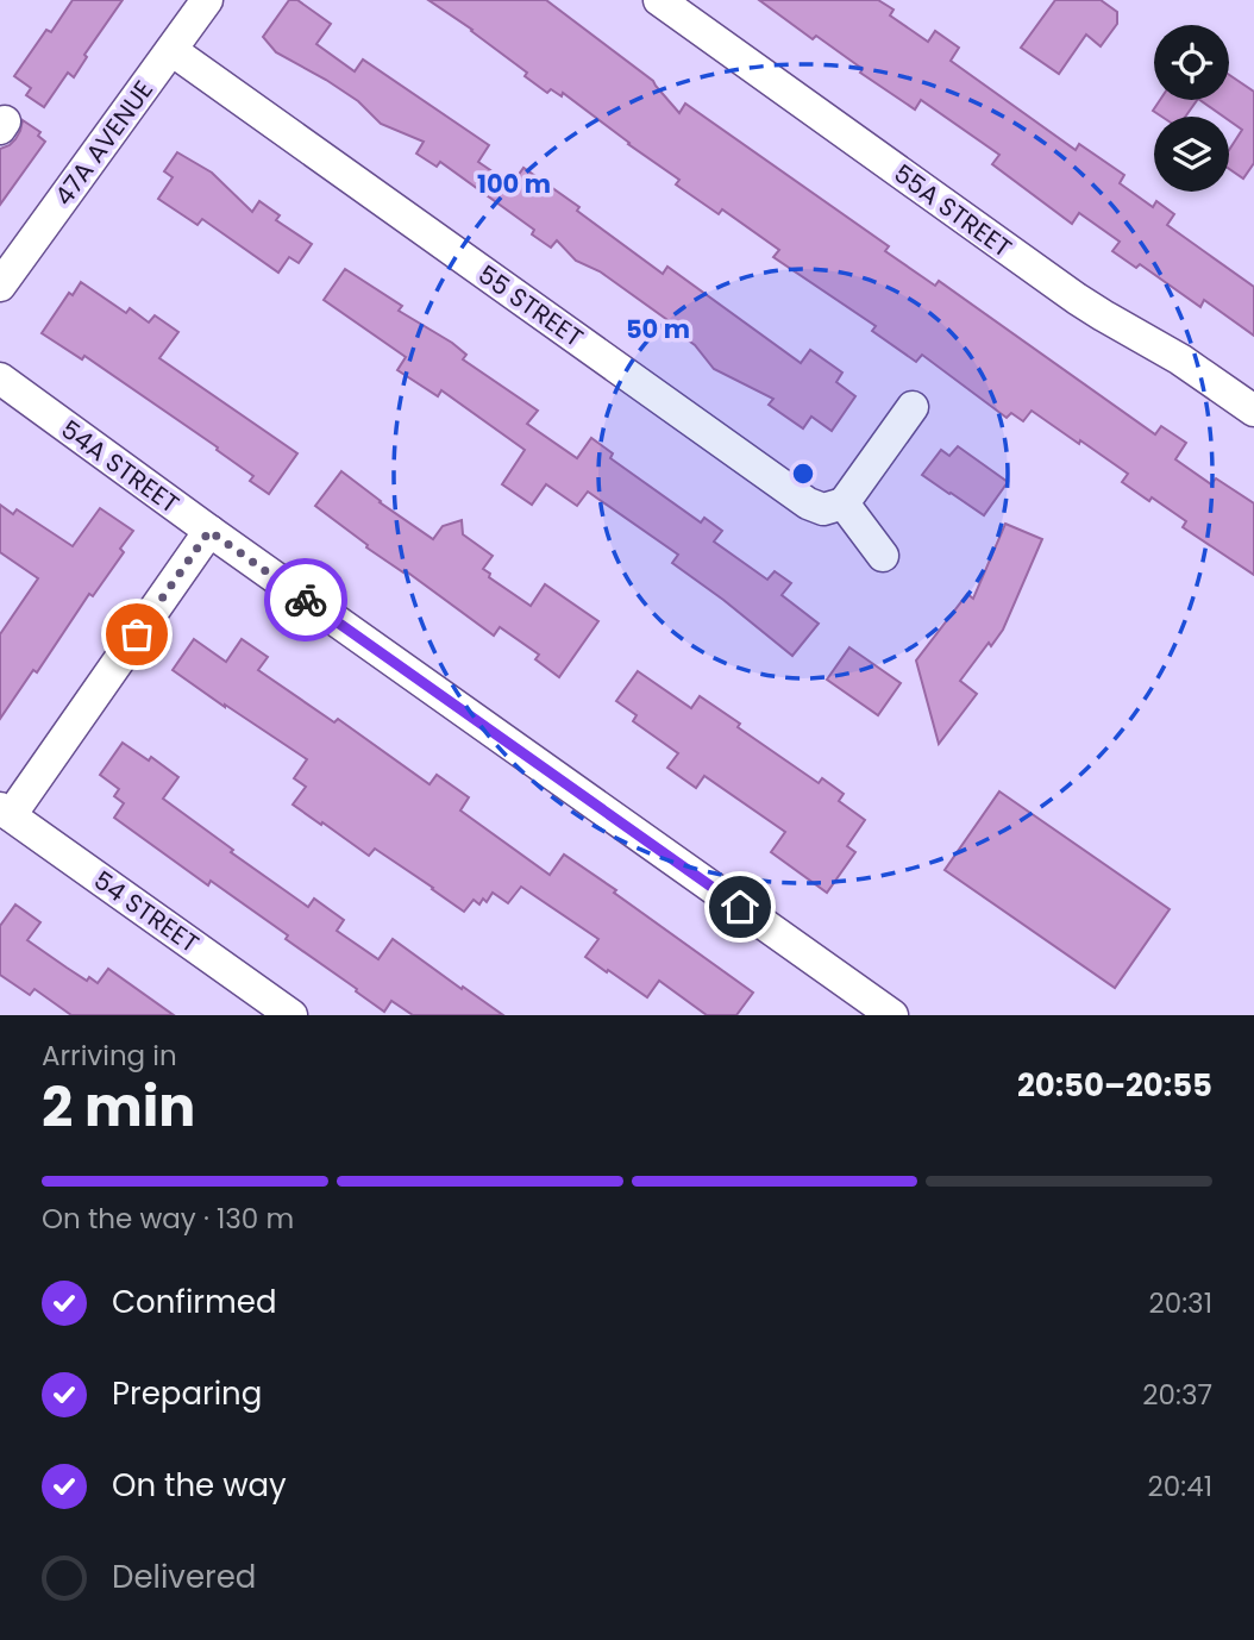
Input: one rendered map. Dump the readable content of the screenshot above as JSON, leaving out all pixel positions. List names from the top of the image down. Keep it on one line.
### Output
{"streets":{"street":["47A AVENUE","55A STREET","55 STREET","54A STREET","54 STREET"]},"crossings":[["47A AVENUE","55 STREET"]],"page":{"heading":["2 min","Arriving in","20:50–20:55"],"bar":"On the way · 130 m","list":[["Confirmed","20:31"],["Preparing","20:37"],["On the way","20:41"],"Delivered"]},"rings":["100 m","50 m"]}
